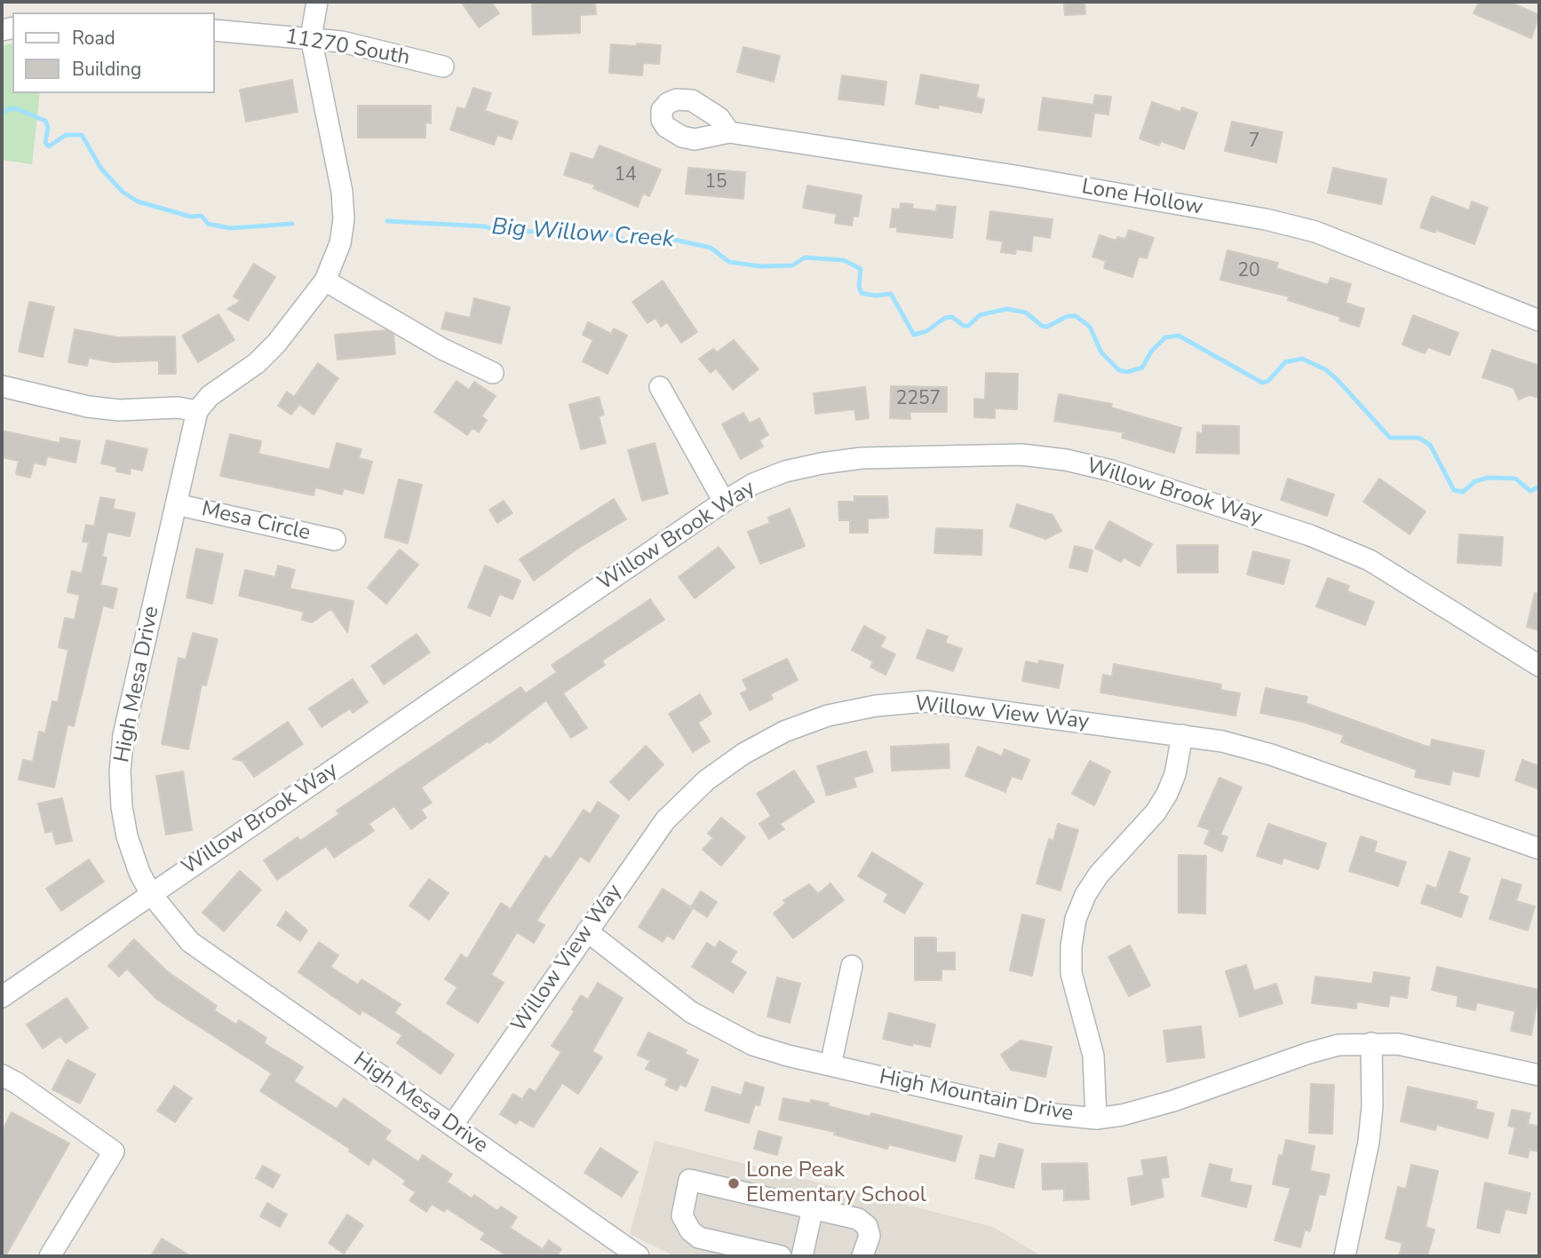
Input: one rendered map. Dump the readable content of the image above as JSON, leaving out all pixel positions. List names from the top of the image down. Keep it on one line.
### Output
{"streets":{"street":["11270 South","Lone Hollow","Willow Brook Way","Mesa Circle","High Mesa Drive","Willow View Way","High Mountain Drive"]},"crossings":[["Willow Brook Way","High Mesa Drive"],["Mesa Circle","High Mesa Drive"],["High Mesa Drive","Willow View Way"],["Willow View Way","High Mountain Drive"]],"water":["Big Willow Creek"],"places":["Lone Peak Elementary School"],"house_numbers":["7","14","15","20","2257"],"legend":["Road","Building"]}
